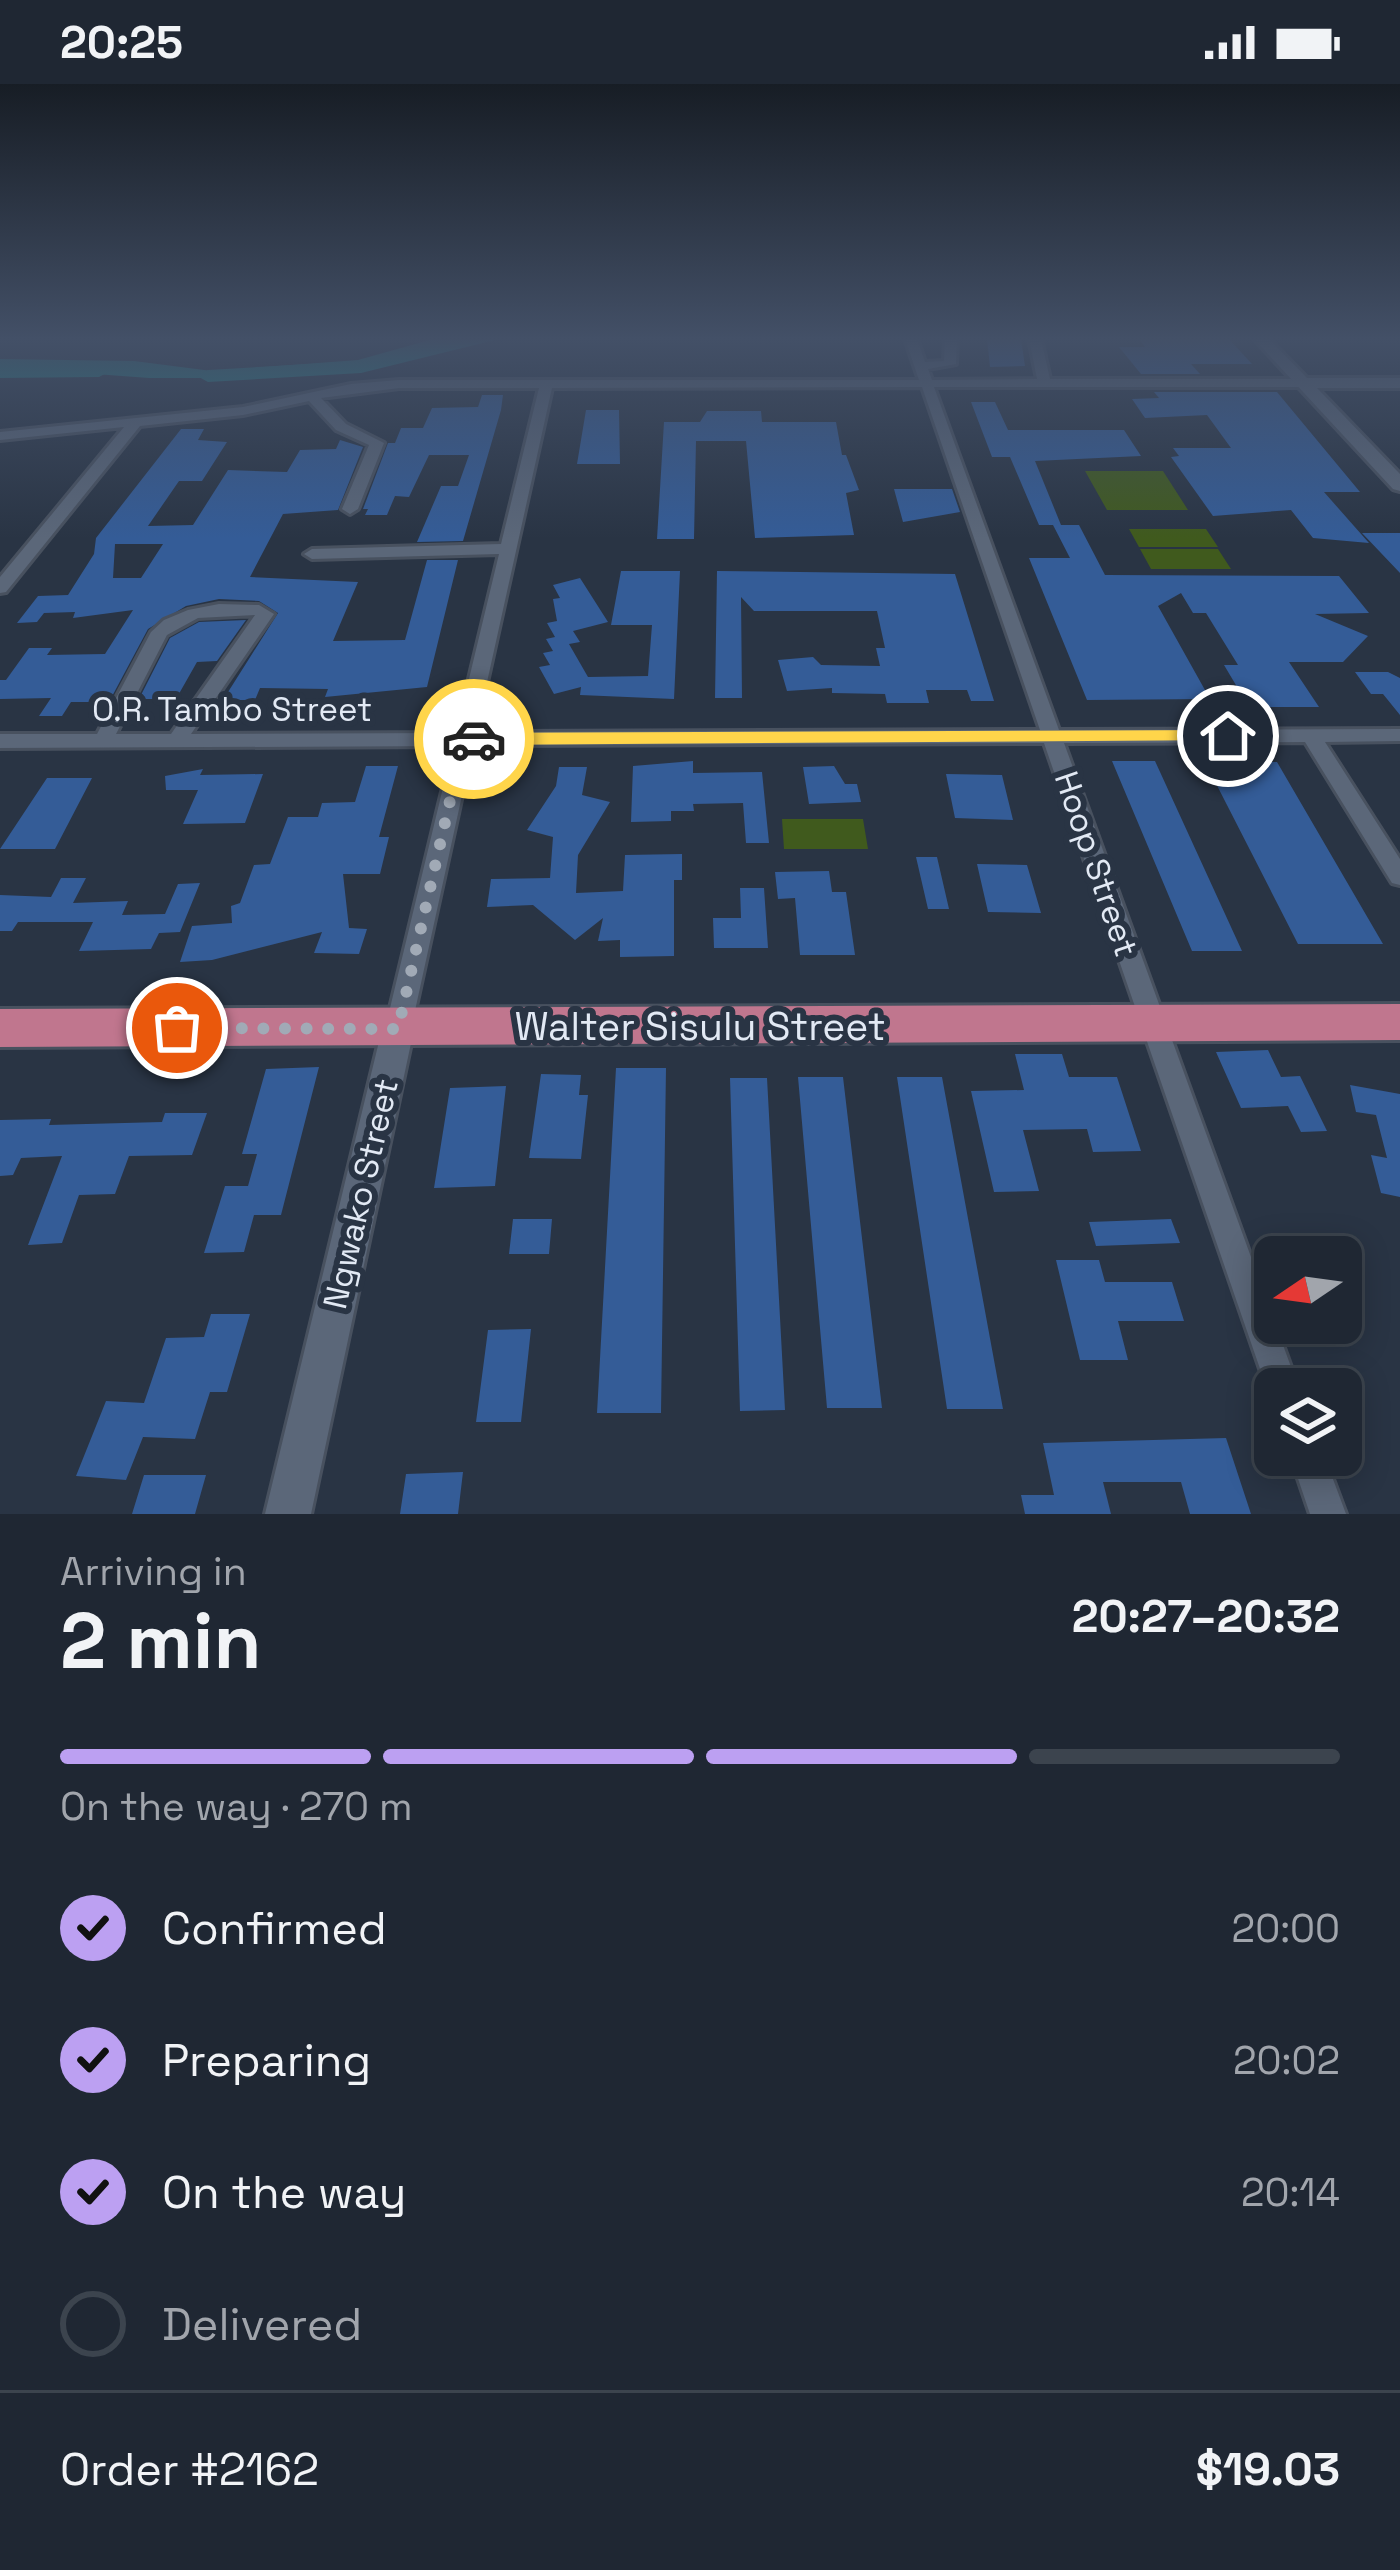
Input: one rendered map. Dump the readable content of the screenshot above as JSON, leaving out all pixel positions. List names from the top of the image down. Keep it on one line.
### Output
{"streets":{"highway":["Walter Sisulu Street"],"street":["O.R. Tambo Street","Hoop Street","Ngwako Street"]},"crossings":[["O.R. Tambo Street","Hoop Street"],["O.R. Tambo Street","Ngwako Street"],["Hoop Street","Walter Sisulu Street"],["Walter Sisulu Street","Ngwako Street"]],"north":"left","page":{"status":"20:25","heading":["2 min","Arriving in","20:27–20:32"],"panel":["Order #2162","$19.03"],"bar":"On the way · 270 m","list":[["Confirmed","20:00"],["Preparing","20:02"],["On the way","20:14"],"Delivered"]}}
